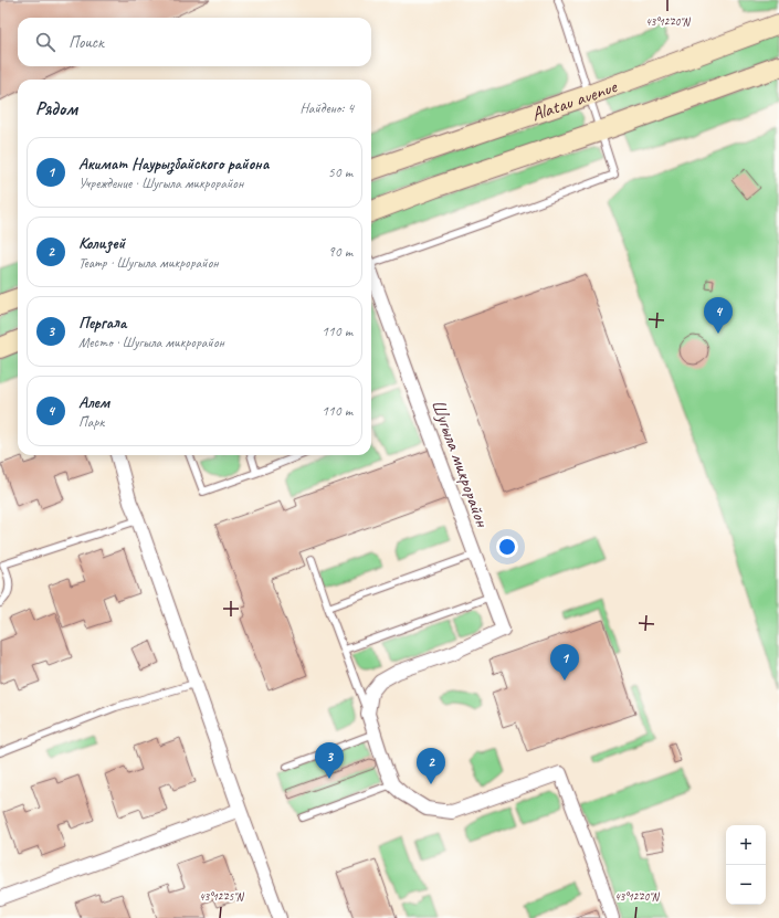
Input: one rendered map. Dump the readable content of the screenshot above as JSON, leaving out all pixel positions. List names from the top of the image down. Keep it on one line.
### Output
{"streets":{"main road":["Alatau avenue"],"street":["Шугыла микрорайон"]},"page":{"search":"Поиск","heading":["Рядом","Найдено: 4"],"list":[{"mark":"1","name":"Акимат Наурызбайского района","note":"Учреждение · Шугыла микрорайон","value":"50 m"},{"mark":"2","name":"Колизей","note":"Театр · Шугыла микрорайон","value":"90 m"},{"mark":"3","name":"Пергала","note":"Место · Шугыла микрорайон","value":"110 m"},{"mark":"4","name":"Алем","note":"Парк","value":"110 m"}],"pins":["4","1","3","2"],"map_buttons":["+","−"]},"coordinates":["43°12'20\"N","43°12'25\"N"]}
